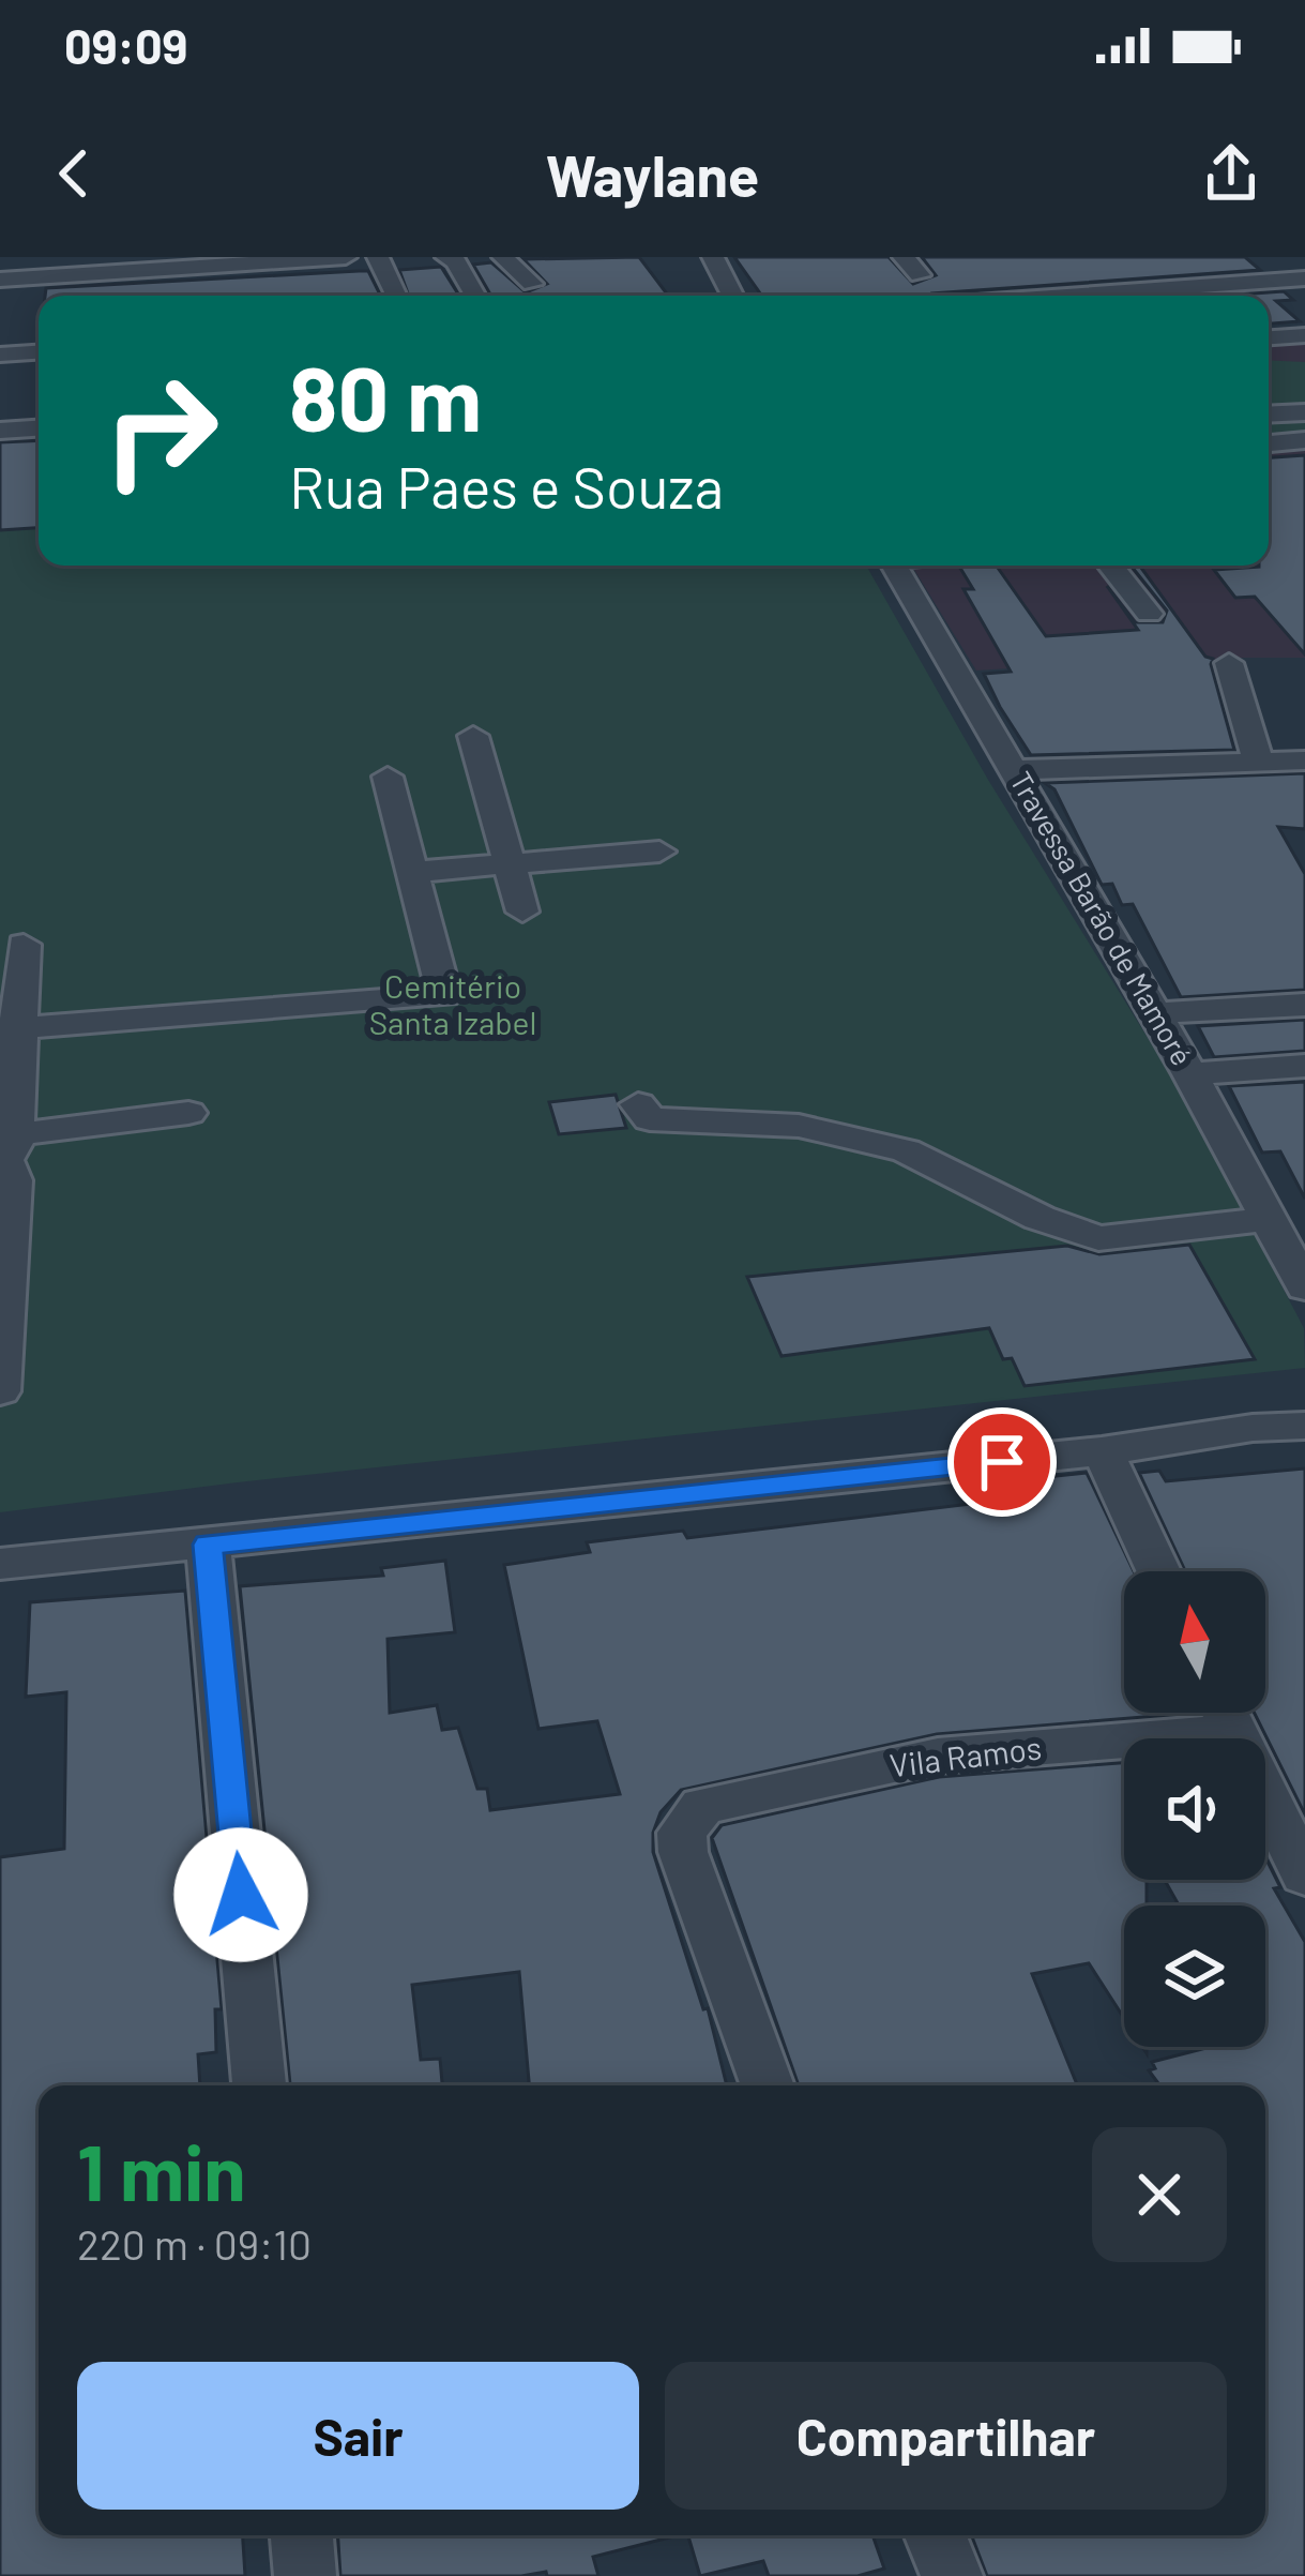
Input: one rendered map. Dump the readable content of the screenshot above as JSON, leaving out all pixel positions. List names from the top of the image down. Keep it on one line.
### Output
{"streets":{"street":["Travessa Barão de Mamoré","Vila Ramos"]},"parks":["Cemitério Santa Izabel"],"north":"top","page":{"status":"09:09","header":"Waylane","turn":["80 m","Rua Paes e Souza"],"heading":["1 min","220 m · 09:10"],"buttons":["Sair","Compartilhar"]}}
